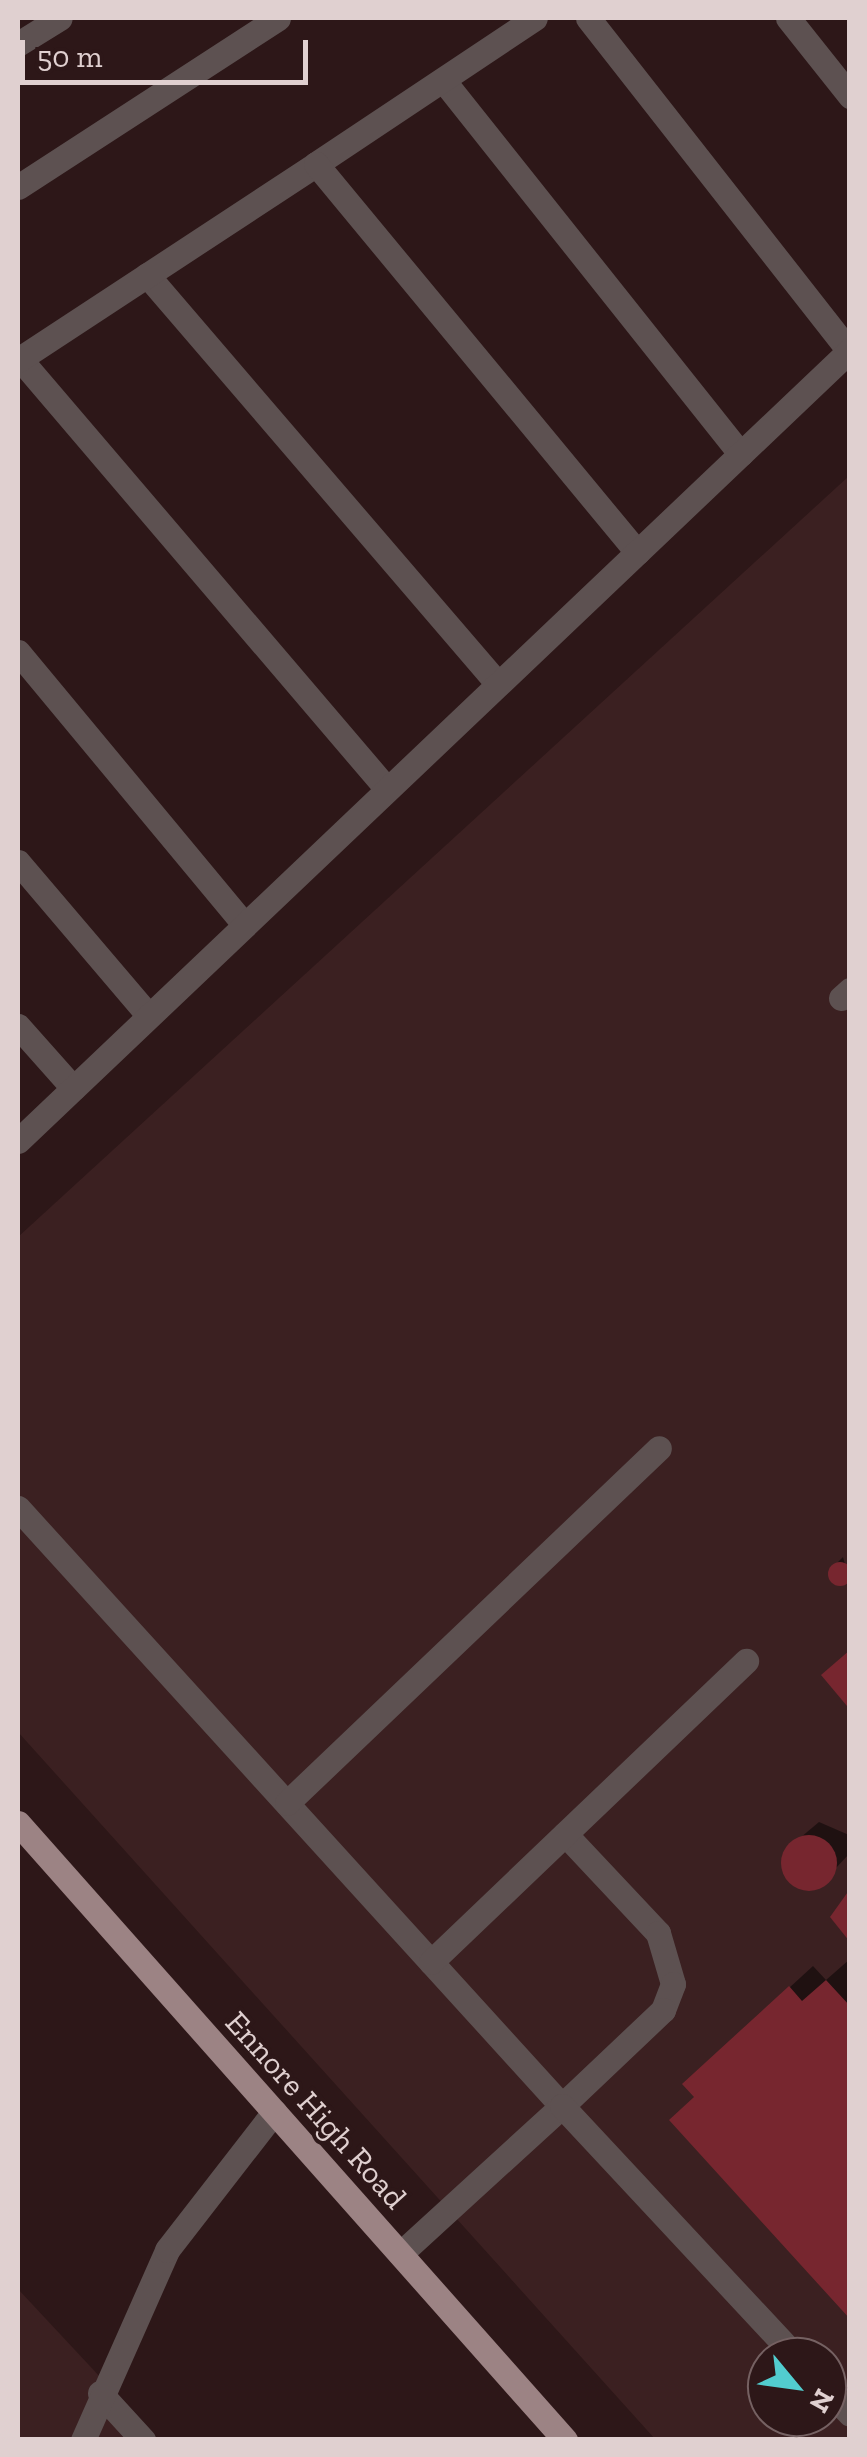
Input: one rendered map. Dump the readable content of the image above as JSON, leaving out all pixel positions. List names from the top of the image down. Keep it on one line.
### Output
{"streets":{"main road":["Ennore High Road"]},"scale_bar":"50 m","north":"bottom right"}
